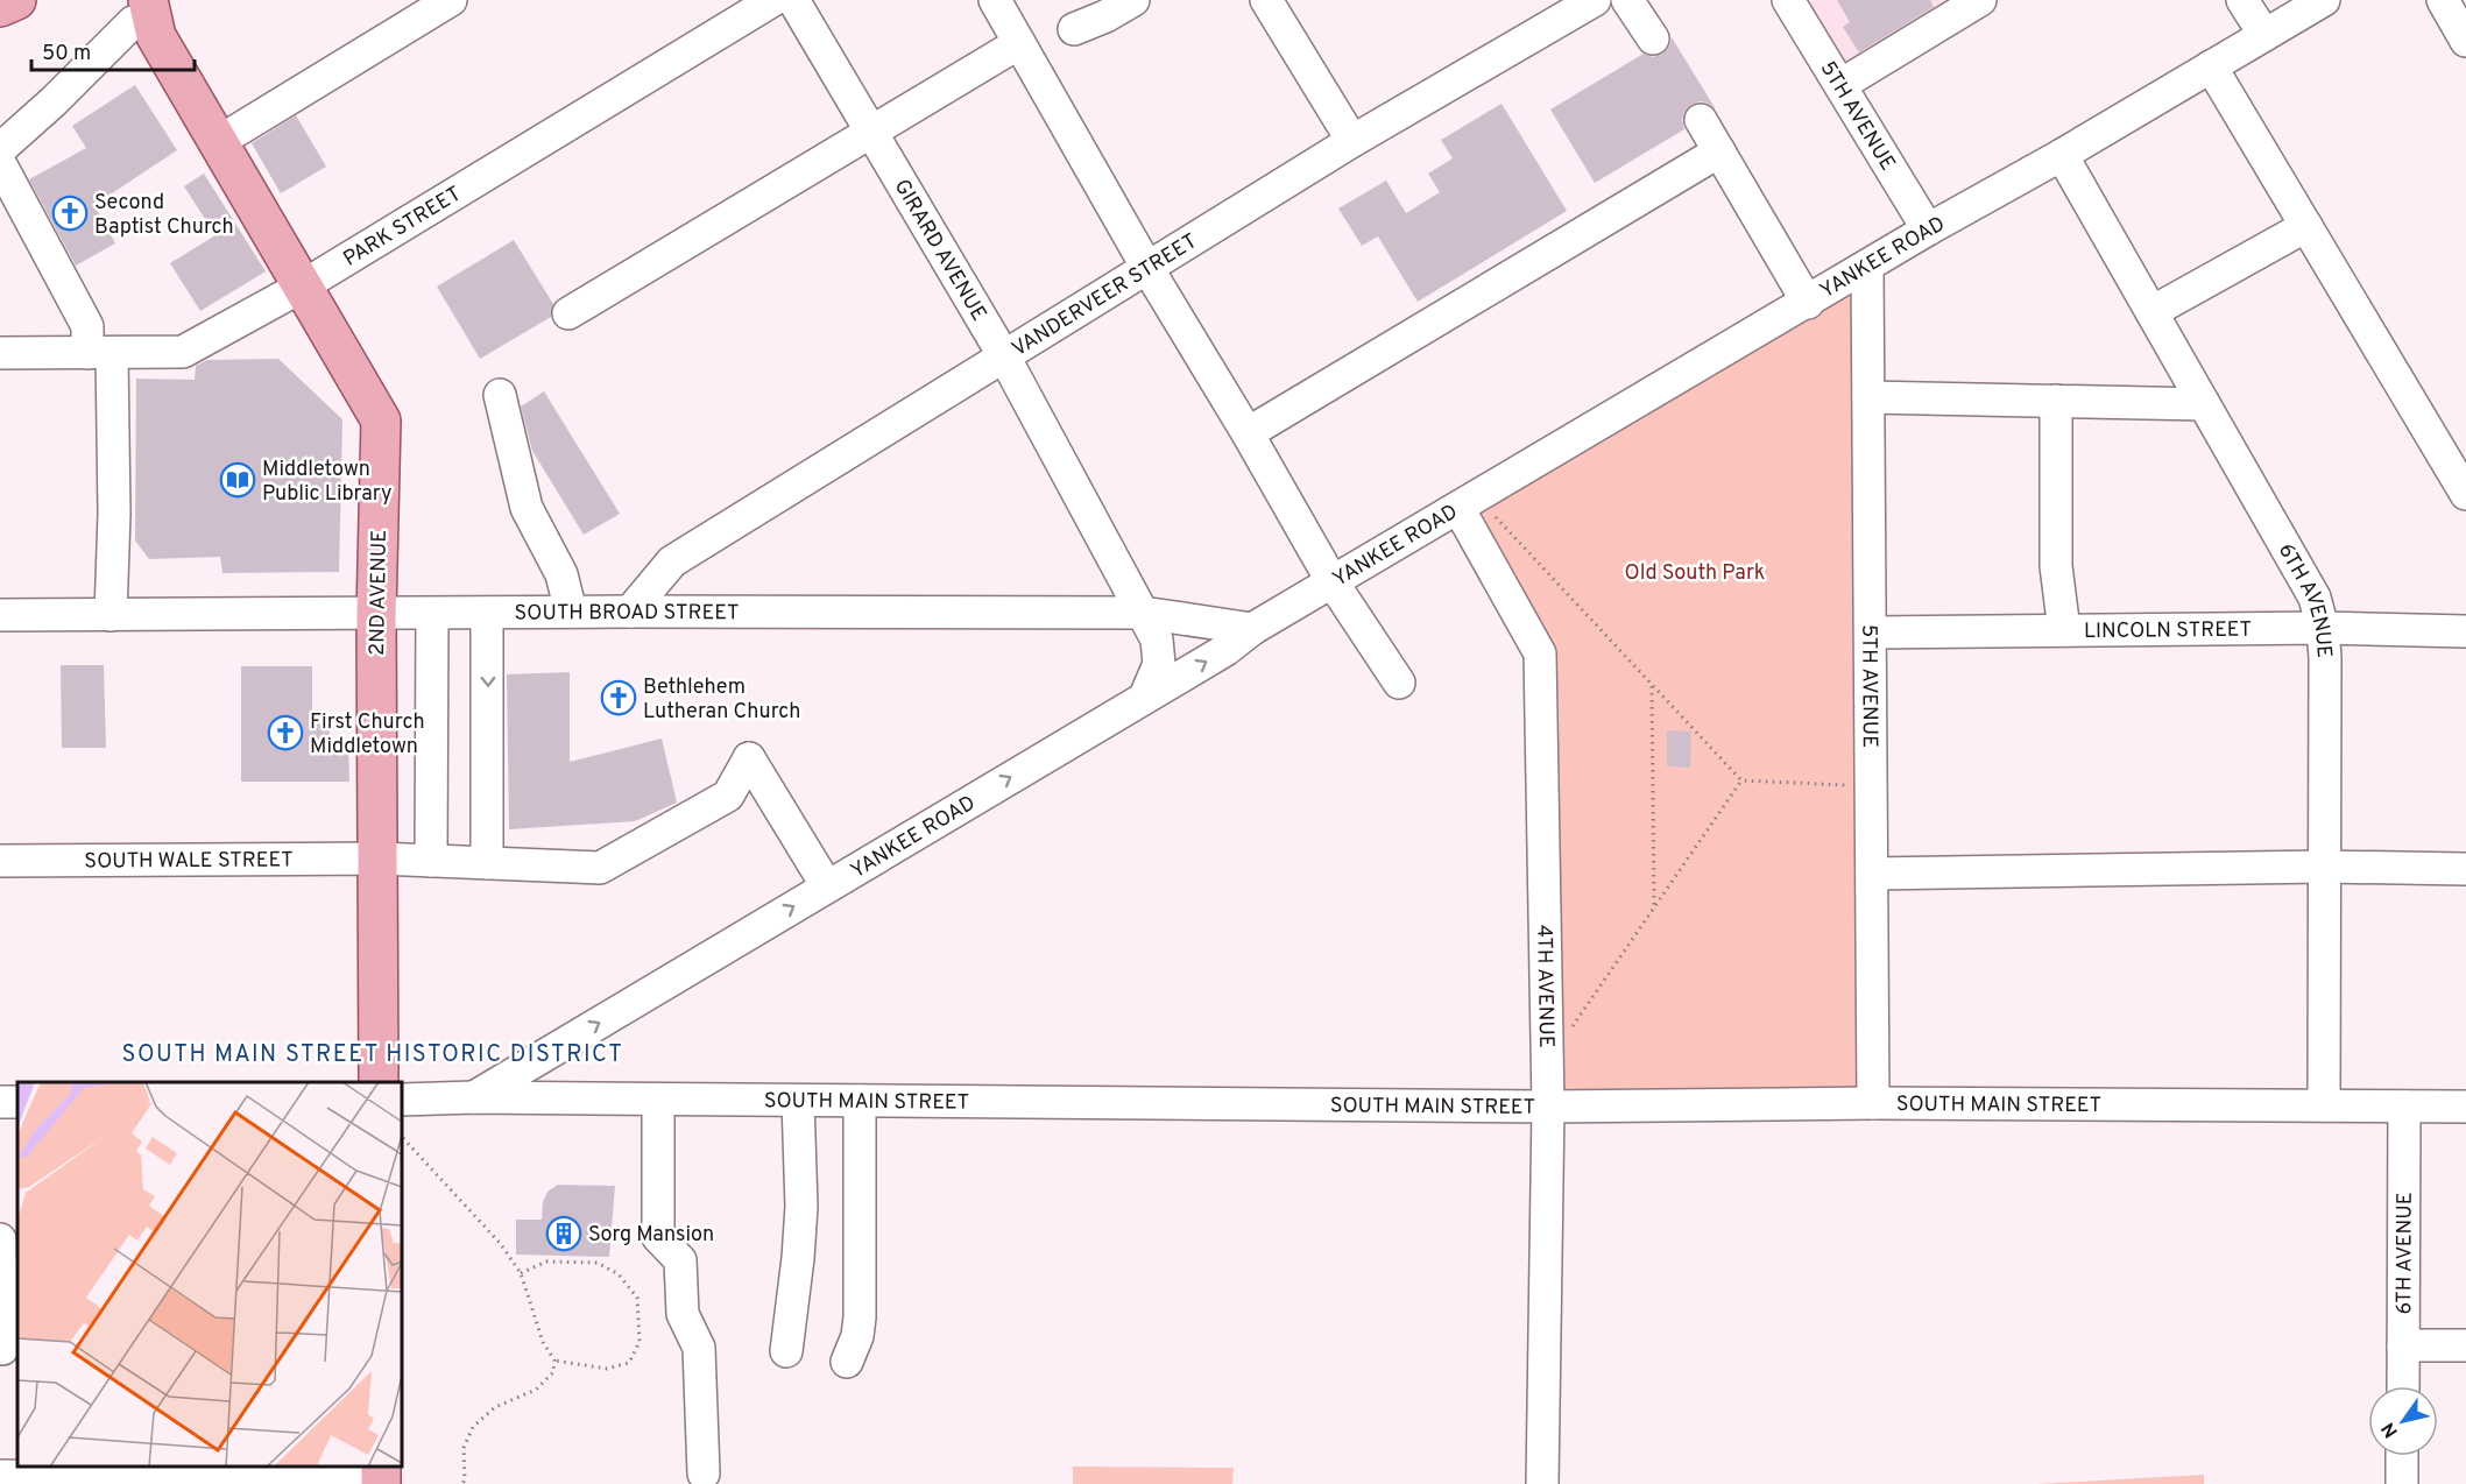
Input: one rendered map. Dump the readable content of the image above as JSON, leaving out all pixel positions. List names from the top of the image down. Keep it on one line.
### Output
{"streets":{"main road":["2ND AVENUE"],"street":["5TH AVENUE","PARK STREET","GIRARD AVENUE","YANKEE ROAD","VANDERVEER STREET","6TH AVENUE","SOUTH BROAD STREET","LINCOLN STREET","SOUTH WALE STREET","4TH AVENUE","SOUTH MAIN STREET"]},"crossings":[["5TH AVENUE","YANKEE ROAD"],["5TH AVENUE","LINCOLN STREET"],["5TH AVENUE","SOUTH MAIN STREET"],["PARK STREET","2ND AVENUE"],["GIRARD AVENUE","YANKEE ROAD"],["GIRARD AVENUE","VANDERVEER STREET"],["GIRARD AVENUE","SOUTH BROAD STREET"],["YANKEE ROAD","6TH AVENUE"],["YANKEE ROAD","SOUTH BROAD STREET"],["YANKEE ROAD","SOUTH WALE STREET"],["YANKEE ROAD","4TH AVENUE"],["YANKEE ROAD","SOUTH MAIN STREET"],["VANDERVEER STREET","SOUTH BROAD STREET"],["2ND AVENUE","SOUTH BROAD STREET"],["2ND AVENUE","SOUTH WALE STREET"],["6TH AVENUE","LINCOLN STREET"],["6TH AVENUE","SOUTH MAIN STREET"],["4TH AVENUE","SOUTH MAIN STREET"]],"one_way":["YANKEE ROAD"],"districts":["SOUTH MAIN STREET HISTORIC DISTRICT"],"parks":["Old South Park"],"places":{"church":["Second Baptist Church","Bethlehem Lutheran Church","First Church Middletown"],"library":["Middletown Public Library"],"building":["Sorg Mansion"]},"scale_bar":"50 m","north":"bottom left"}
